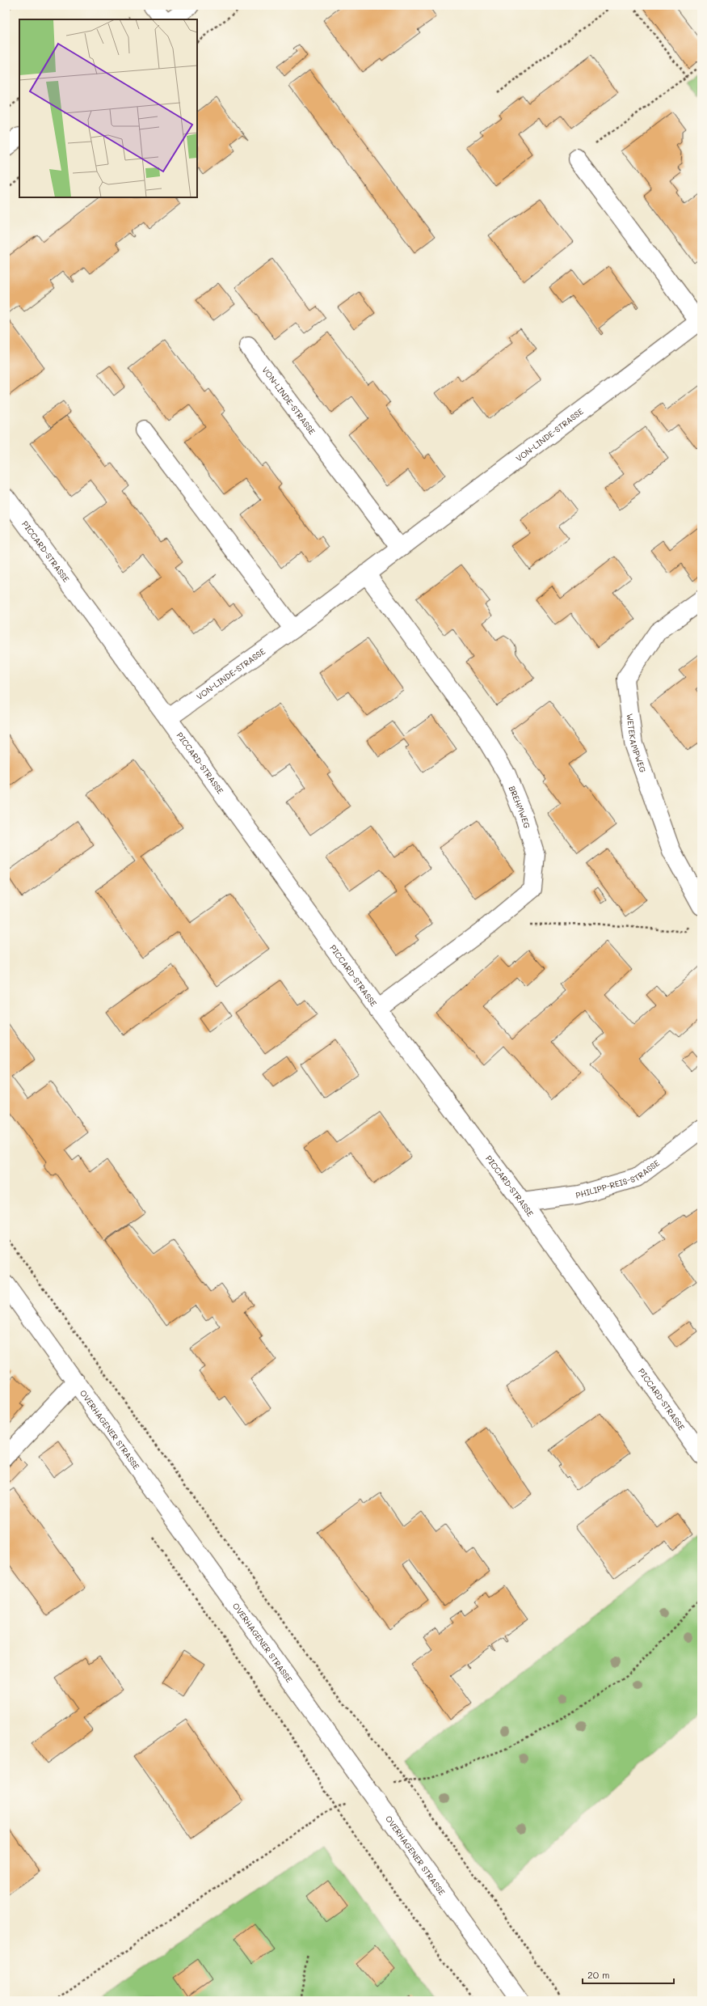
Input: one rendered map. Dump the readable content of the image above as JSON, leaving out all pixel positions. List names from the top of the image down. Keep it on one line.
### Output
{"streets":{"street":["VON-LINDE-STRASSE","PICCARD-STRASSE","WETEKAMPWEG","BREHMWEG","PHILIPP-REIS-STRASSE","OVERHAGENER STRASSE"]},"crossings":[["VON-LINDE-STRASSE","PICCARD-STRASSE"],["VON-LINDE-STRASSE","BREHMWEG"],["PICCARD-STRASSE","BREHMWEG"],["PICCARD-STRASSE","PHILIPP-REIS-STRASSE"]],"scale_bar":"20 m"}
